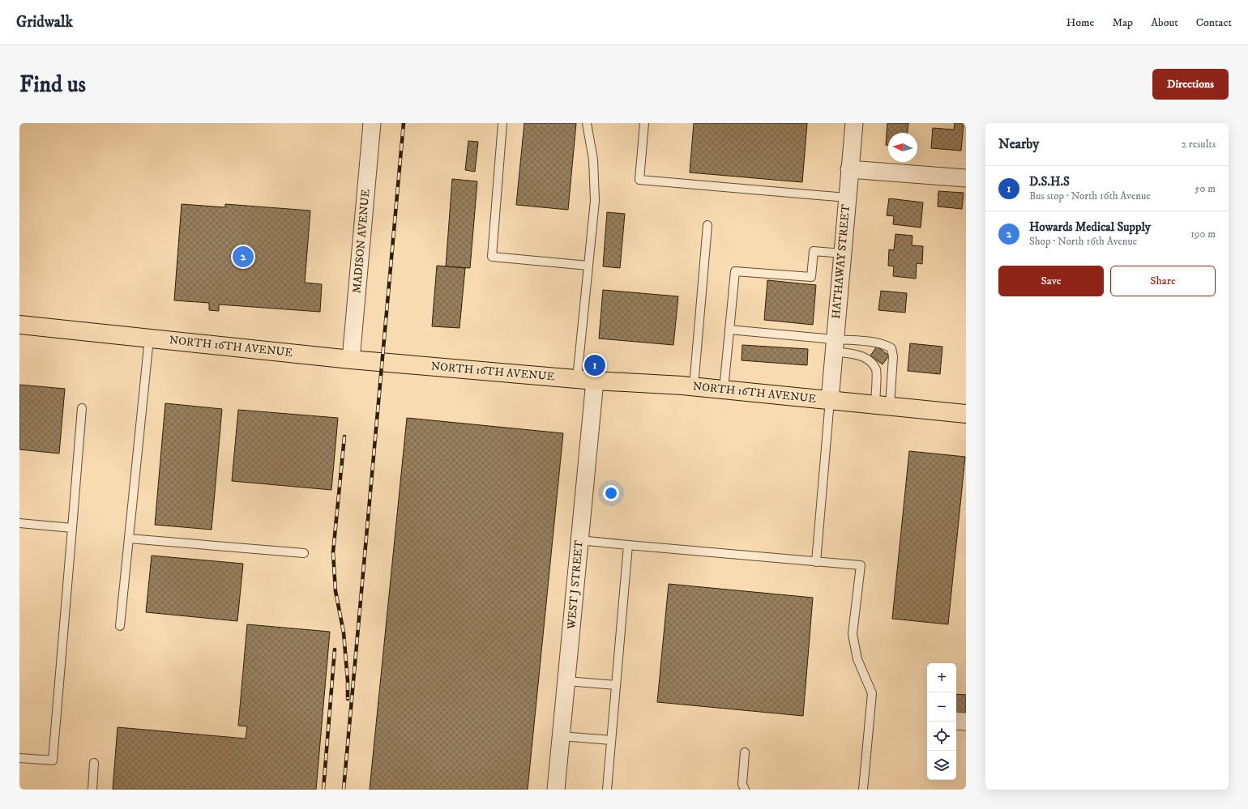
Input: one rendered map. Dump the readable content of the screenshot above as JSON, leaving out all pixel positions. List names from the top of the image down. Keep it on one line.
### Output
{"streets":{"main road":["NORTH 16TH AVENUE"],"street":["MADISON AVENUE","HATHAWAY STREET","WEST J STREET"]},"crossings":[["MADISON AVENUE","NORTH 16TH AVENUE"],["HATHAWAY STREET","NORTH 16TH AVENUE"],["NORTH 16TH AVENUE","WEST J STREET"]],"north":"left","page":{"header":"Gridwalk","nav":["Home","Map","About","Contact"],"buttons":["Directions",["Save","Share"]],"title":"Find us","heading":["Nearby","2 results"],"list":[{"mark":"1","name":"D.S.H.S","note":"Bus stop · North 16th Avenue","value":"50 m"},{"mark":"2","name":"Howards Medical Supply","note":"Shop · North 16th Avenue","value":"190 m"}],"pins":["2","1"],"map_buttons":["+","−"]}}
